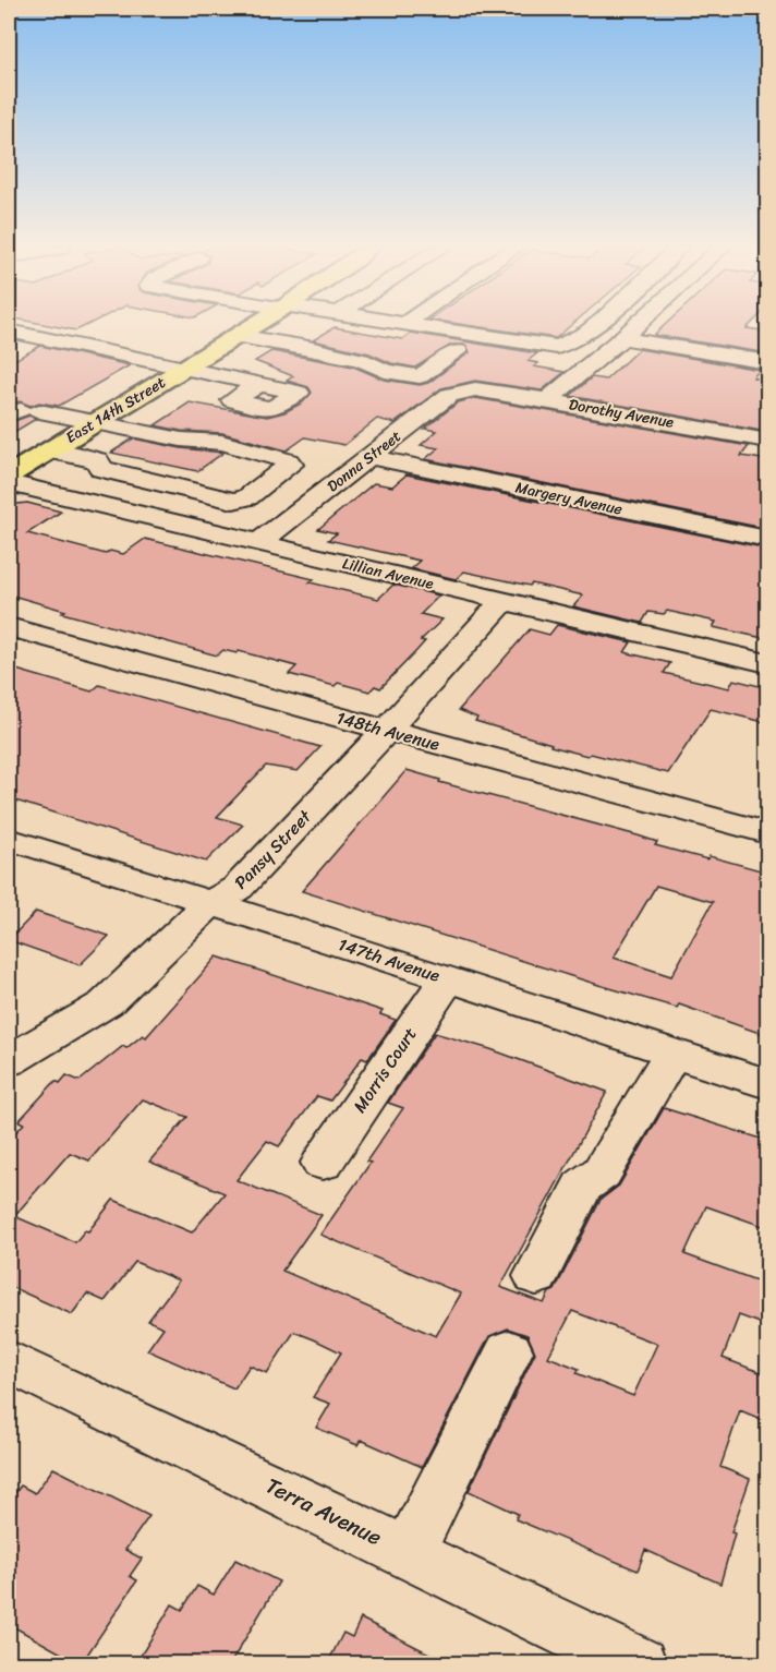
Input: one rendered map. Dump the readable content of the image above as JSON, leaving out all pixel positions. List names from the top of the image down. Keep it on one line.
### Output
{"streets":{"main road":["East 14th Street"],"street":["Dorothy Avenue","Donna Street","Margery Avenue","Lillian Avenue","148th Avenue","Pansy Street","147th Avenue","Morris Court","Terra Avenue"]},"crossings":[["Dorothy Avenue","Donna Street"],["Donna Street","Margery Avenue"],["Donna Street","Lillian Avenue"],["Lillian Avenue","Pansy Street"],["148th Avenue","Pansy Street"],["Pansy Street","147th Avenue"],["147th Avenue","Morris Court"]]}
